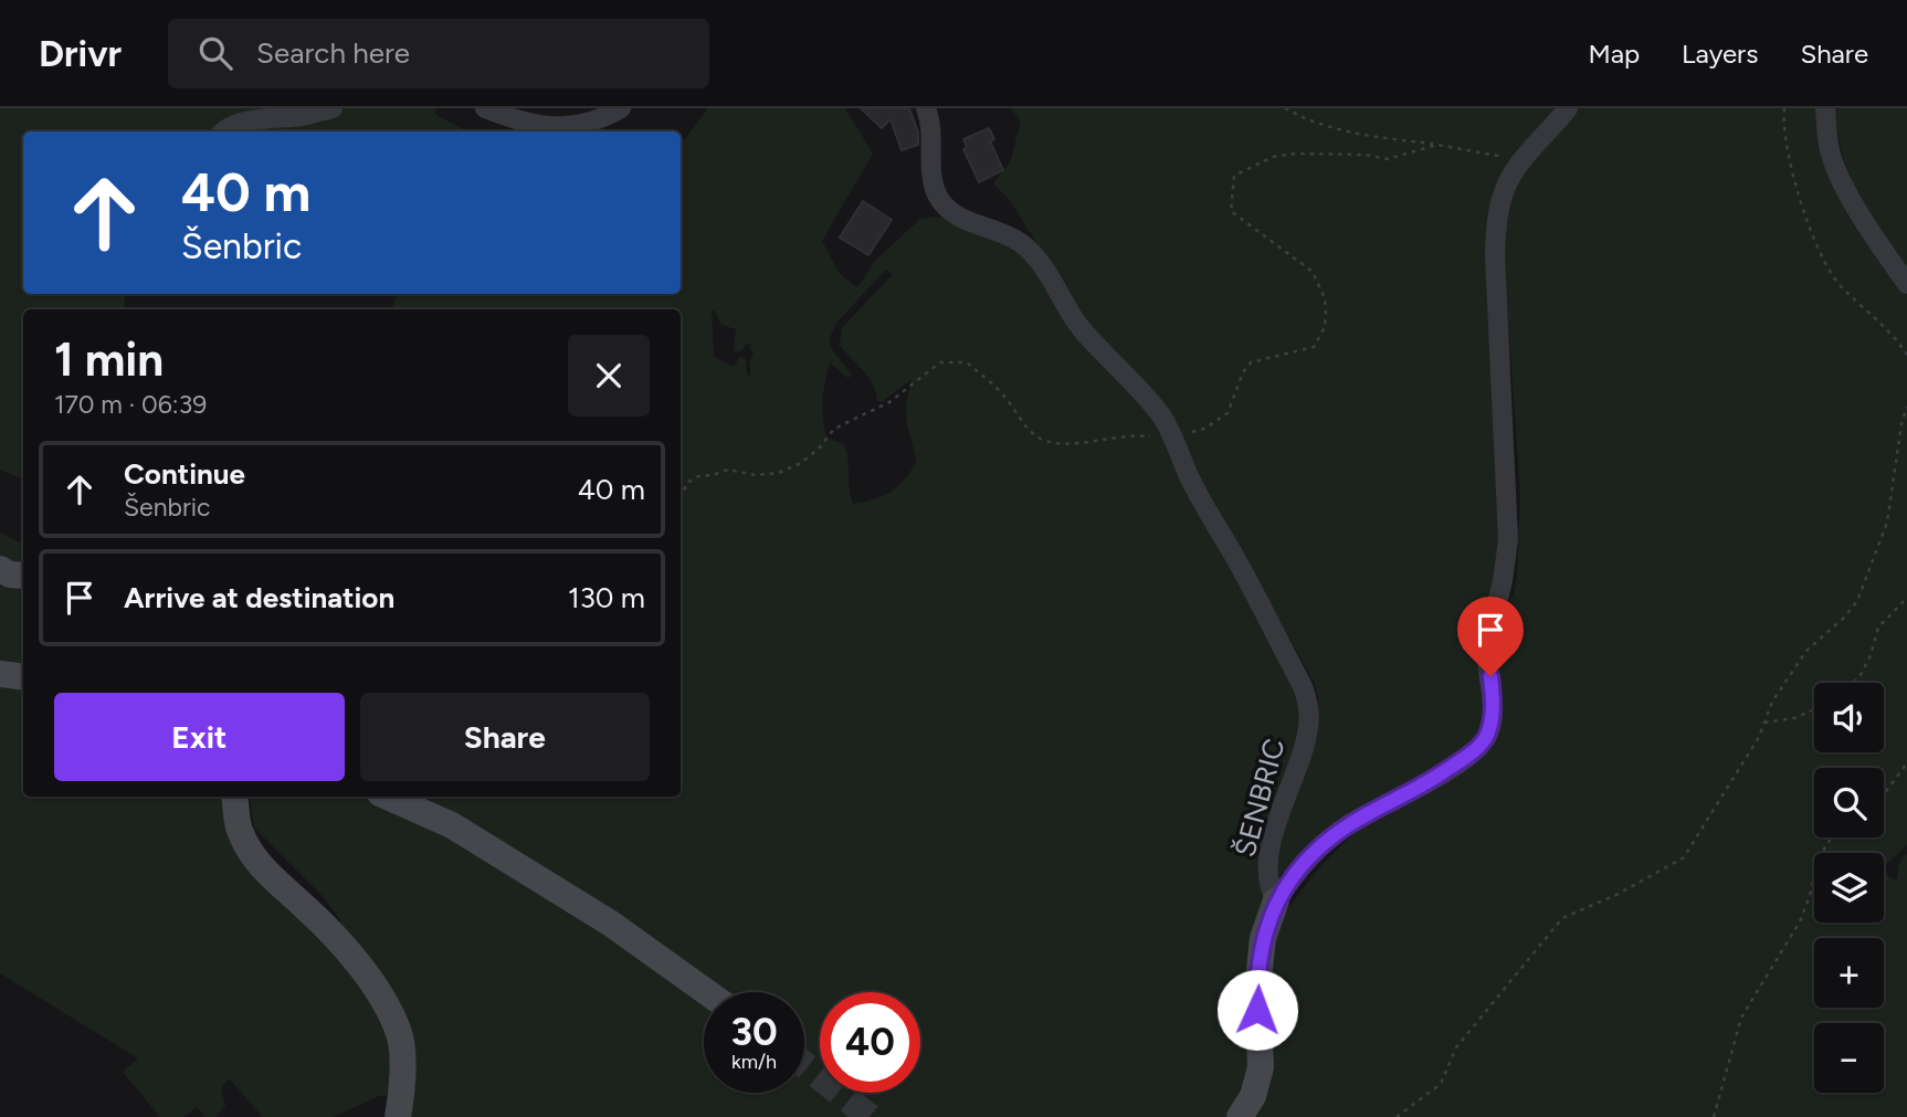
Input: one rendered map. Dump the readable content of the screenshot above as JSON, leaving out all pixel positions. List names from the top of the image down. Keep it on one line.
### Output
{"streets":{"street":["ŠENBRIC"]},"page":{"header":"Drivr","search":"Search here","nav":["Map","Layers","Share"],"turn":["40 m","Šenbric"],"heading":["1 min","170 m · 06:39"],"list":[{"name":"Continue","note":"Šenbric","value":"40 m"},{"name":"Arrive at destination","value":"130 m"}],"buttons":["Exit","Share"],"map_buttons":["+","−"],"speed":"30 km/h","limit":"40"}}
